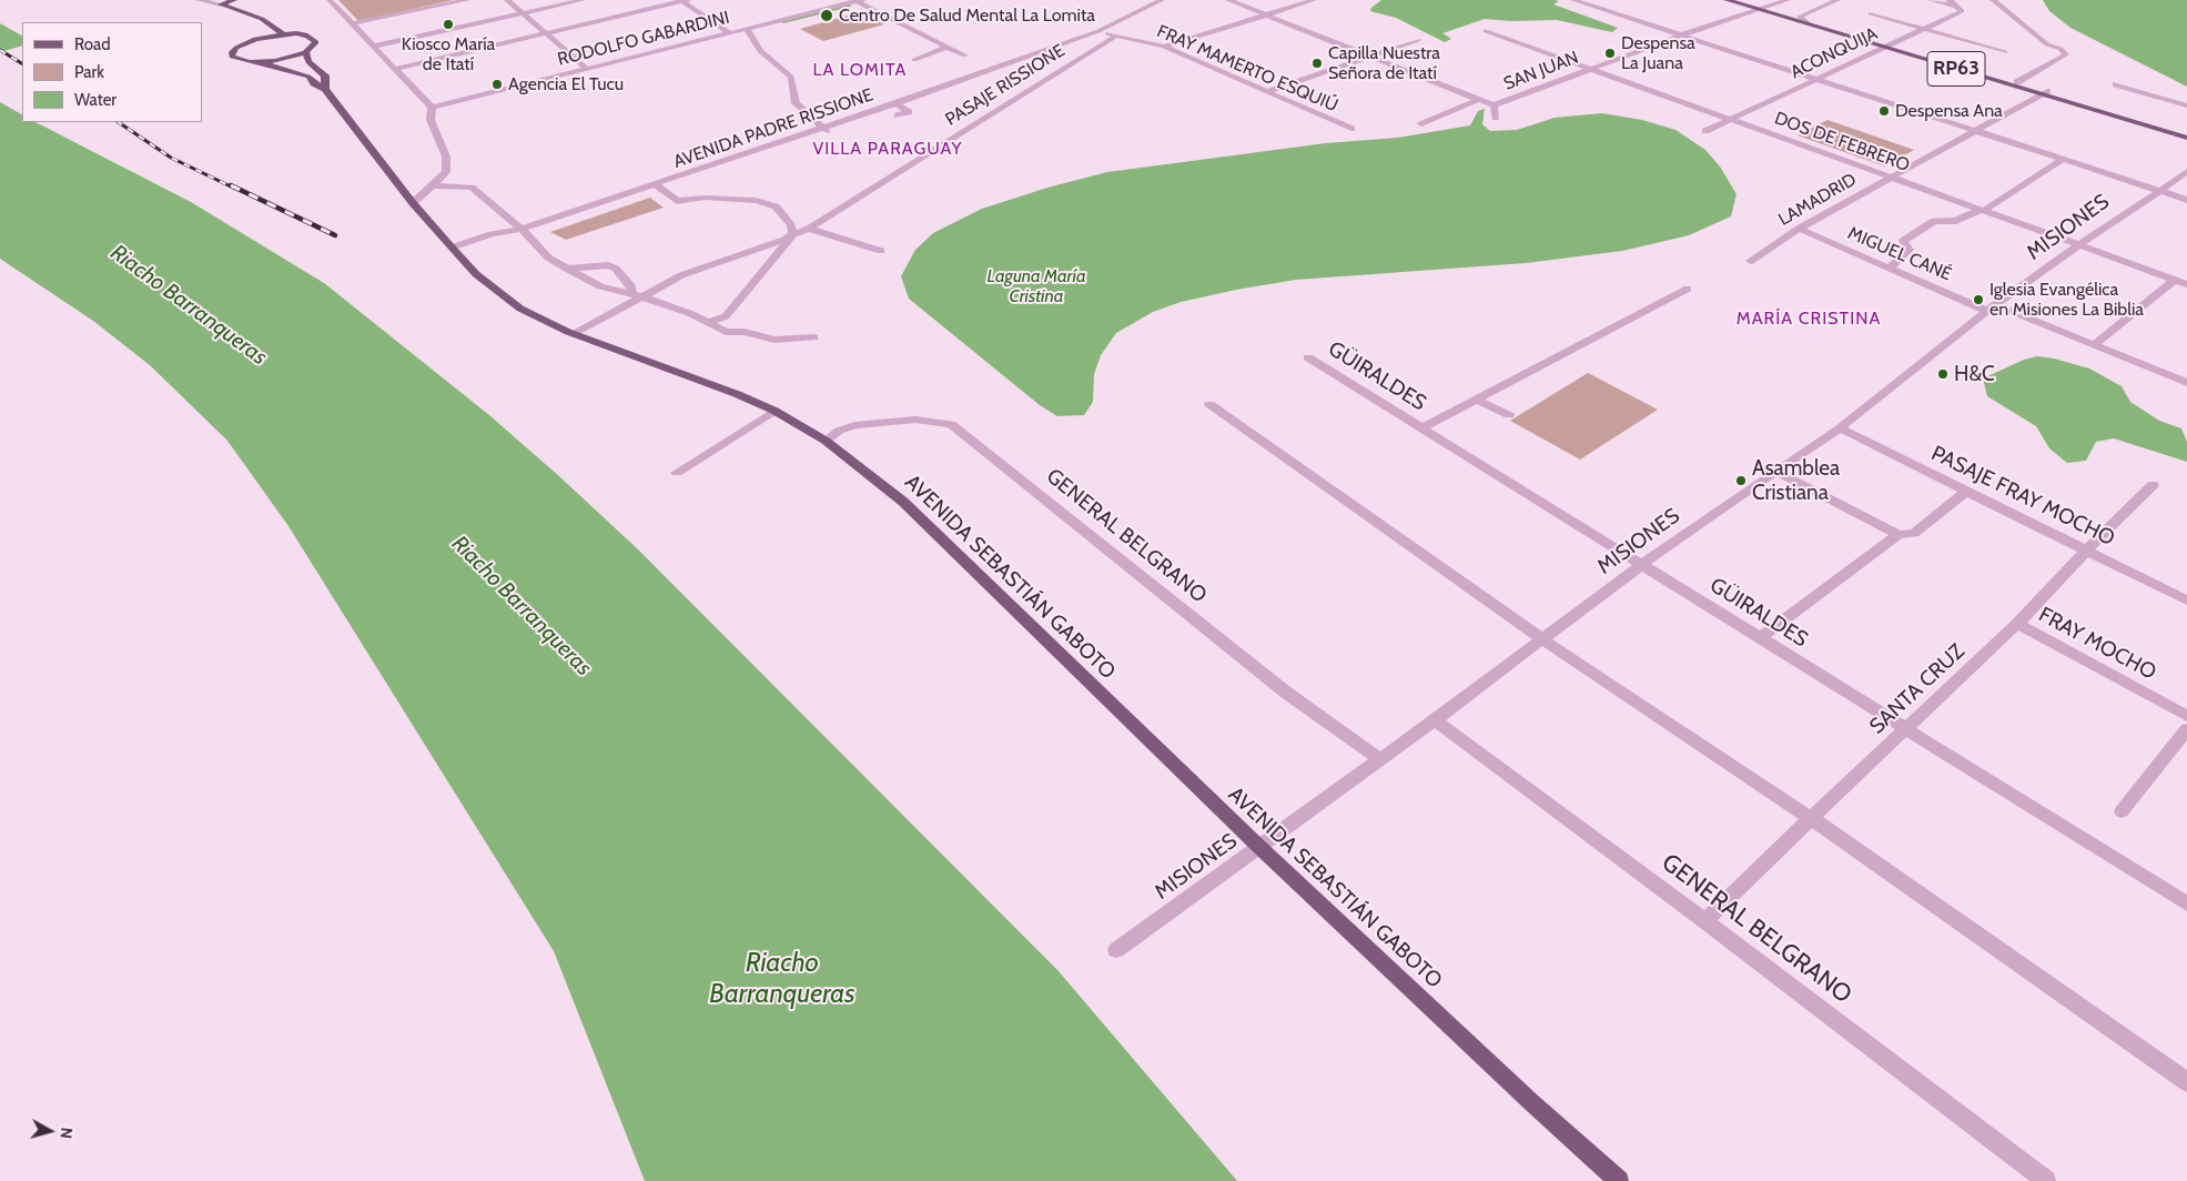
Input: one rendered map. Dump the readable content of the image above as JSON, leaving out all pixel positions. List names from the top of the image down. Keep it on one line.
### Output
{"streets":{"main road":["RP63","AVENIDA SEBASTIÁN GABOTO"],"street":["RODOLFO GABARDINI","ACONQUIJA","FRAY MAMERTO ESQUIÚ","SAN JUAN","PASAJE RISSIONE","AVENIDA PADRE RISSIONE","DOS DE FEBRERO","LAMADRID","MISIONES","MIGUEL CANÉ","GÜIRALDES","PASAJE FRAY MOCHO","GENERAL BELGRANO","FRAY MOCHO","SANTA CRUZ"]},"crossings":[["ACONQUIJA","RP63"],["ACONQUIJA","DOS DE FEBRERO"],["FRAY MAMERTO ESQUIÚ","PASAJE RISSIONE"],["FRAY MAMERTO ESQUIÚ","AVENIDA PADRE RISSIONE"],["RP63","SAN JUAN"],["RP63","LAMADRID"],["SAN JUAN","DOS DE FEBRERO"],["PASAJE RISSIONE","AVENIDA SEBASTIÁN GABOTO"],["AVENIDA PADRE RISSIONE","AVENIDA SEBASTIÁN GABOTO"],["DOS DE FEBRERO","LAMADRID"],["DOS DE FEBRERO","MISIONES"],["LAMADRID","MIGUEL CANÉ"],["MISIONES","MIGUEL CANÉ"],["MISIONES","GÜIRALDES"],["MISIONES","PASAJE FRAY MOCHO"],["MISIONES","GENERAL BELGRANO"],["MISIONES","AVENIDA SEBASTIÁN GABOTO"],["GÜIRALDES","SANTA CRUZ"],["PASAJE FRAY MOCHO","SANTA CRUZ"],["GENERAL BELGRANO","AVENIDA SEBASTIÁN GABOTO"],["GENERAL BELGRANO","SANTA CRUZ"],["FRAY MOCHO","SANTA CRUZ"]],"districts":["LA LOMITA","VILLA PARAGUAY","MARÍA CRISTINA"],"water":["Laguna María Cristina","Riacho Barranqueras"],"places":["Centro De Salud Mental La Lomita","Kiosco María de Itatí","Despensa La Juana","Capilla Nuestra Señora de Itatí","Agencia El Tucu","Despensa Ana","Iglesia Evangélica en Misiones La Biblia","H&C","Asamblea Cristiana"],"legend":["Road","Park","Water"],"north":"right"}
